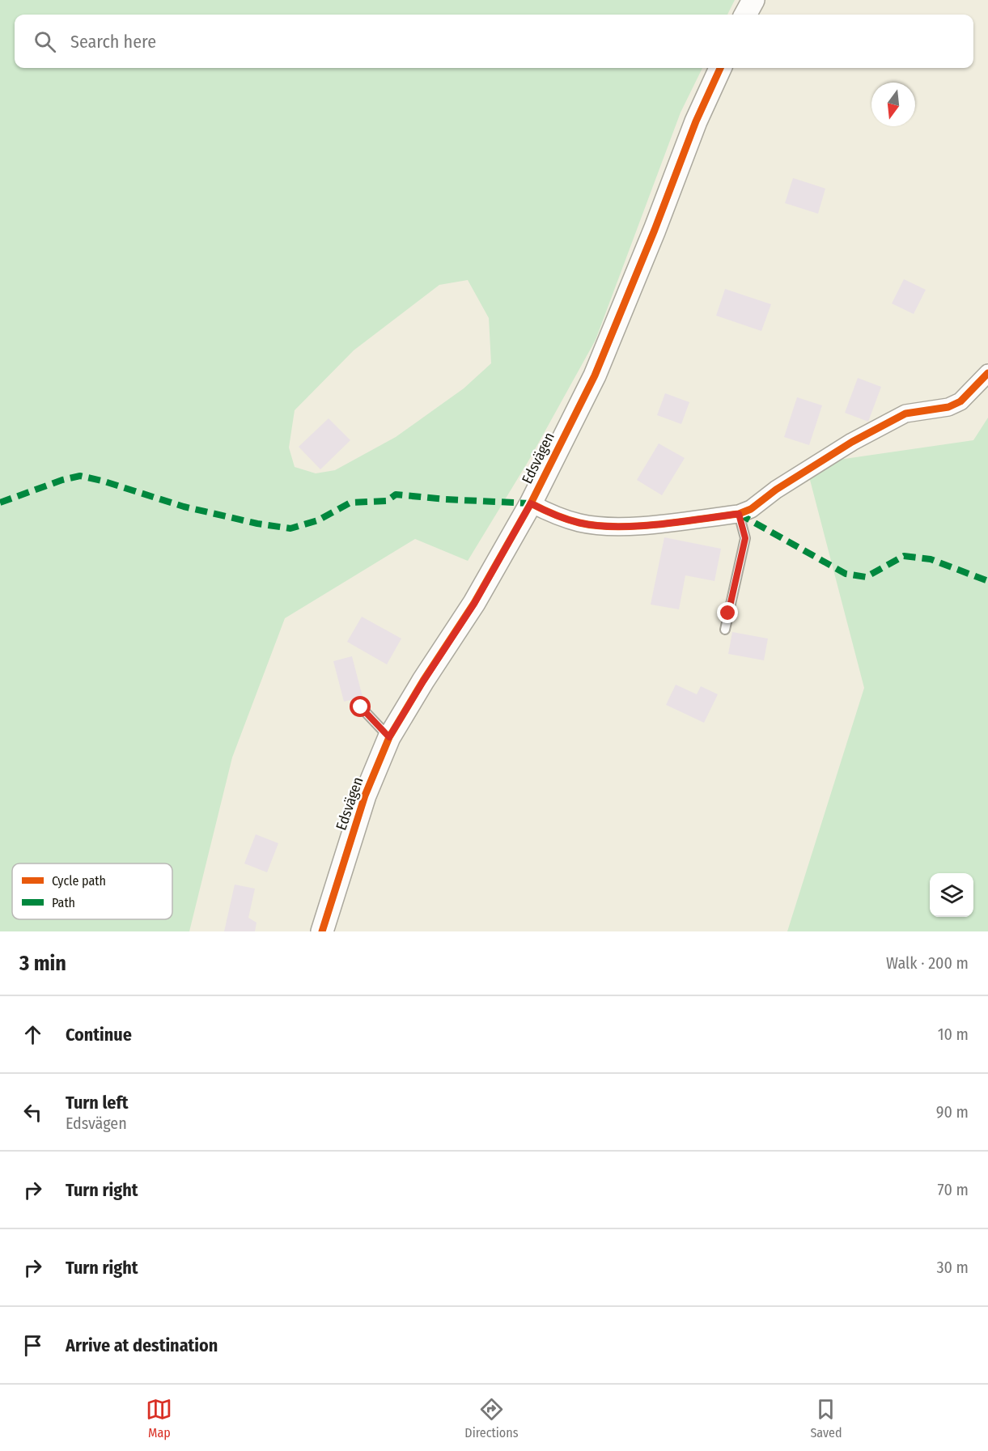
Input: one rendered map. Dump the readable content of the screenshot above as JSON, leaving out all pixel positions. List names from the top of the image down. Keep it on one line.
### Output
{"streets":{"street":["Edsvägen"]},"legend":["Cycle path","Path"],"north":"bottom","page":{"search":"Search here","heading":["3 min","Walk · 200 m"],"list":[["Continue","10 m"],["Turn left","Edsvägen","90 m"],["Turn right","70 m"],["Turn right","30 m"],"Arrive at destination"],"nav":["Map","Directions","Saved"]}}
